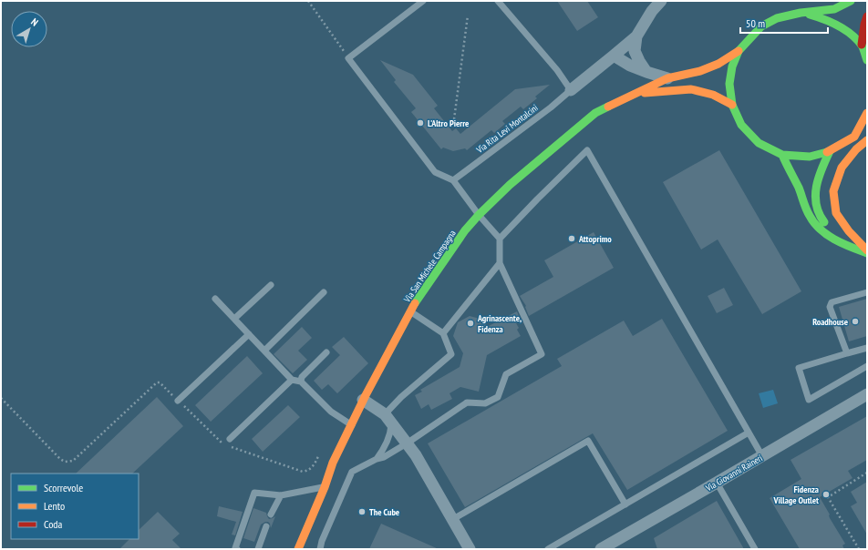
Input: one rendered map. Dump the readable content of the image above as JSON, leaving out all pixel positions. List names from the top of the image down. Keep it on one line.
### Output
{"streets":{"main road":["Via San Michele Campagna"],"street":["Via Giovanni Raineri"],"lane":["Via Rita Levi Montalcini"]},"places":["L'Altro Pierre","Attoprimo","Roadhouse","Agrinascente, Fidenza","Fidenza Village Outlet","The Cube"],"legend":["Scorrevole","Lento","Coda"],"scale_bar":"50 m","north":"top right"}
